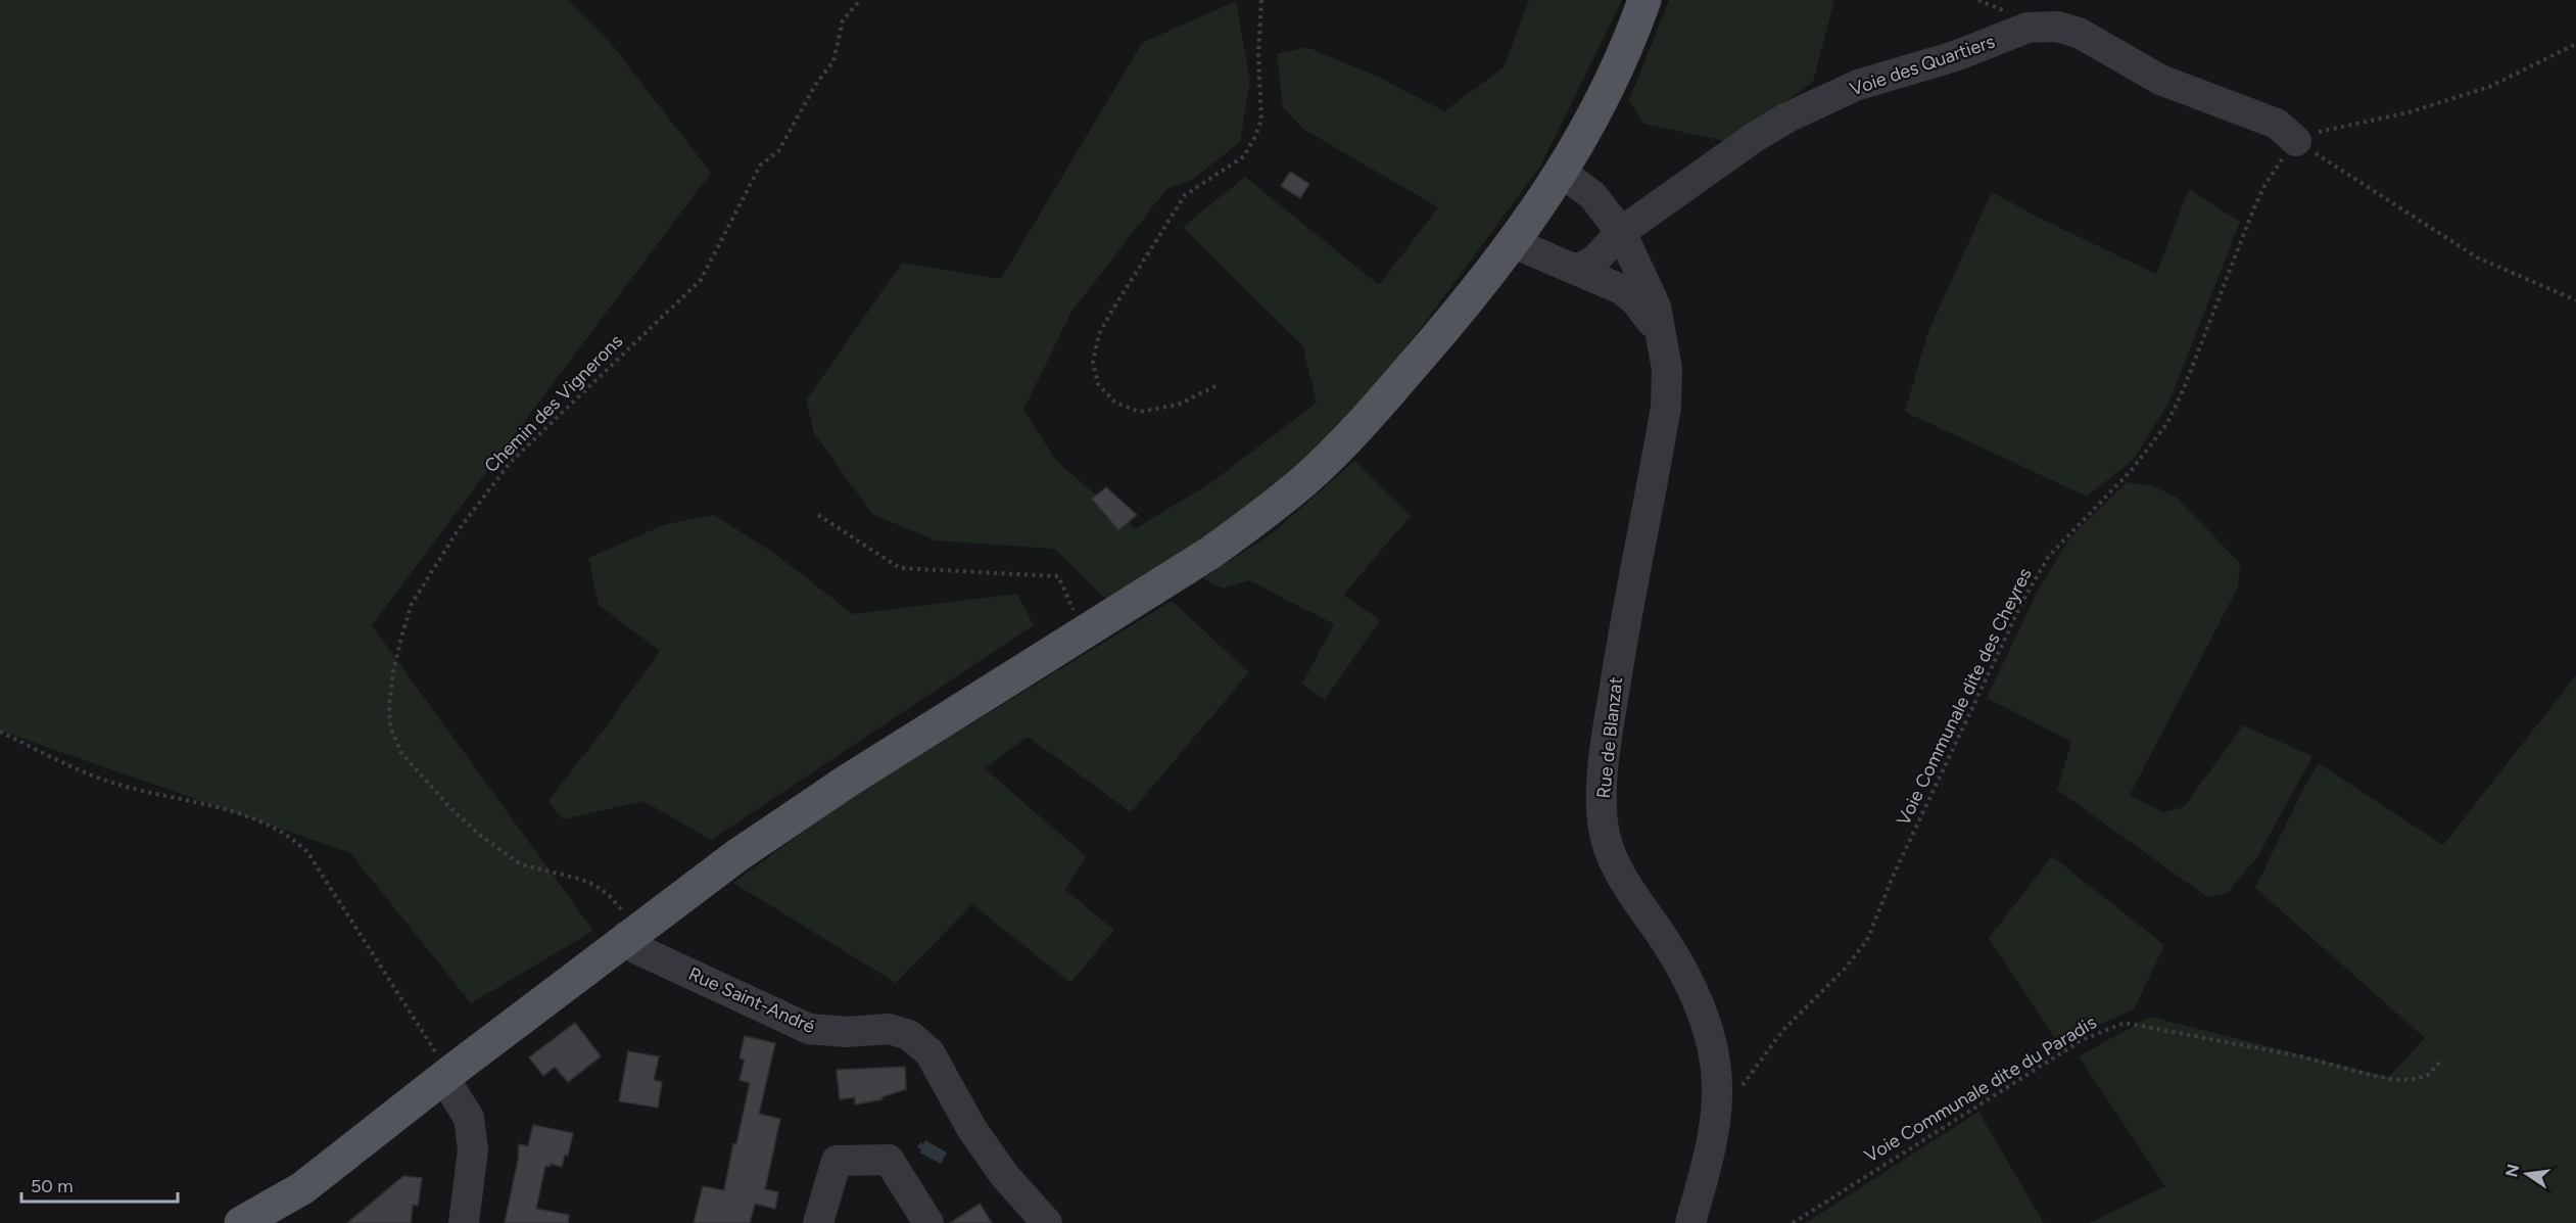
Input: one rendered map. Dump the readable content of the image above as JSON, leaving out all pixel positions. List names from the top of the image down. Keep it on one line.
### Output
{"streets":{"street":["Voie des Quartiers","Rue de Blanzat","Rue Saint-André"],"path":["Chemin des Vignerons","Voie Communale dite des Cheyres","Voie Communale dite du Paradis"]},"crossings":[["Voie des Quartiers","Voie Communale dite des Cheyres"],["Voie des Quartiers","Rue de Blanzat"],["Chemin des Vignerons","Rue Saint-André"]],"scale_bar":"50 m","north":"left"}
